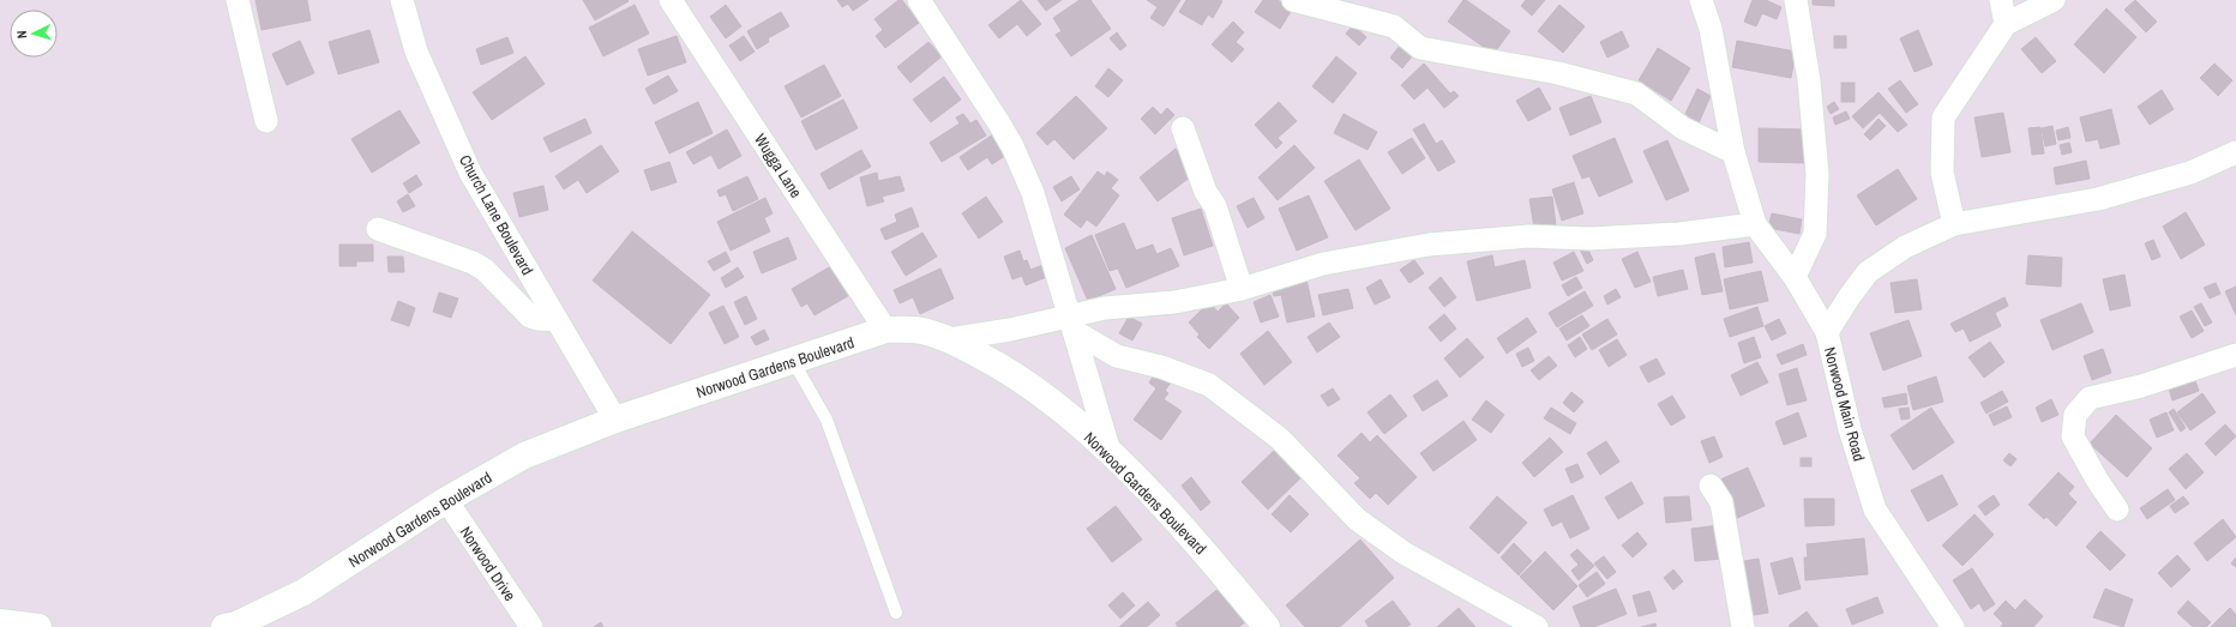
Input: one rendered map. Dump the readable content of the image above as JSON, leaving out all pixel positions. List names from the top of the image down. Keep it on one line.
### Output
{"streets":{"street":["Wugga Lane","Church Lane Boulevard","Norwood Gardens Boulevard","Norwood Main Road","Norwood Drive"]},"crossings":[["Wugga Lane","Norwood Gardens Boulevard"],["Church Lane Boulevard","Norwood Gardens Boulevard"],["Norwood Gardens Boulevard","Norwood Drive"]],"north":"left"}
